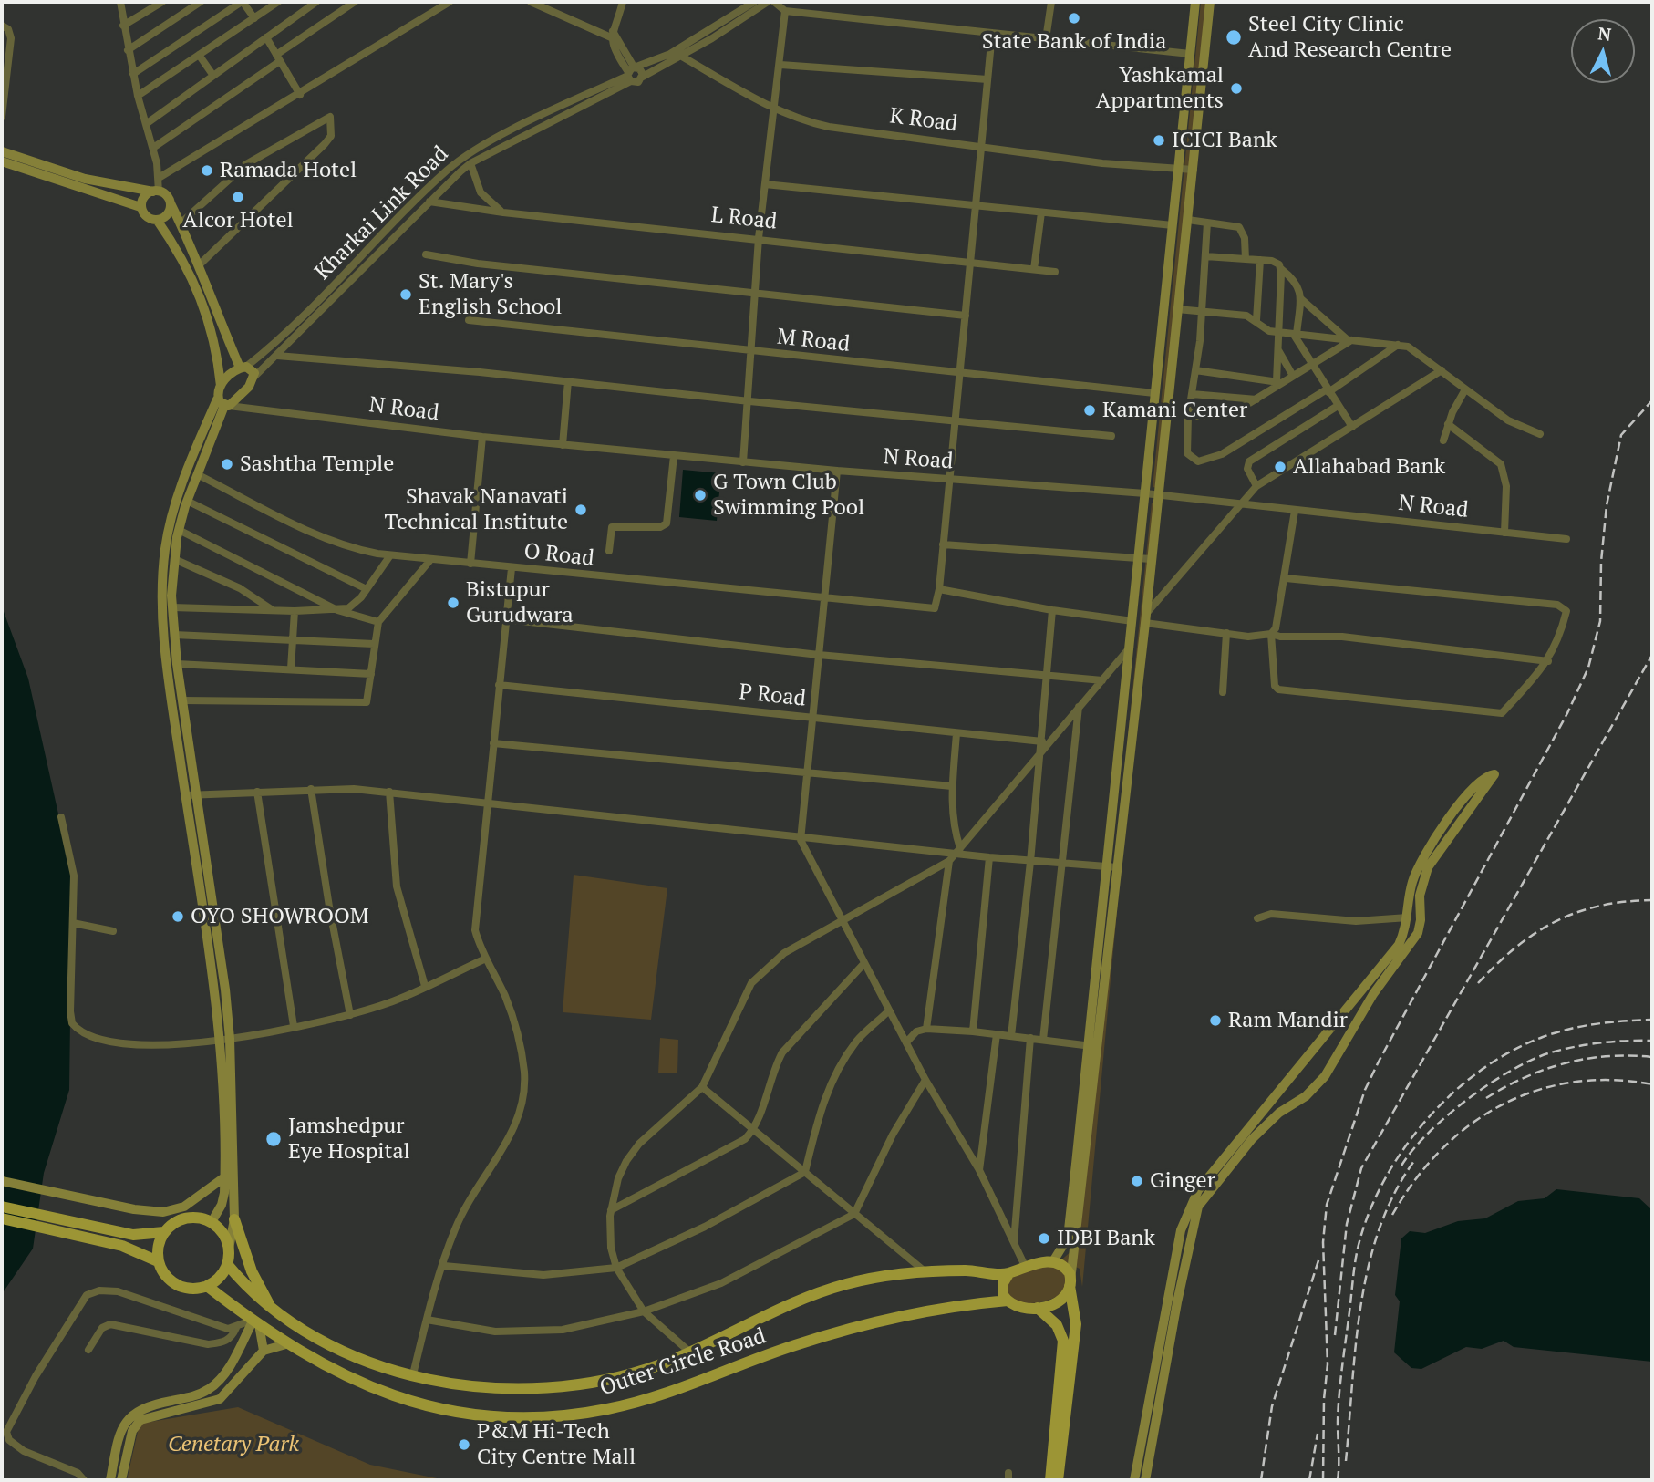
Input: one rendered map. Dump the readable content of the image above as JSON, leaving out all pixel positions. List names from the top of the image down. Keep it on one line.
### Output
{"streets":{"main road":["Outer Circle Road"],"street":["K Road","Kharkai Link Road","L Road","M Road","N Road","O Road","P Road"]},"crossings":[["K Road","Kharkai Link Road"]],"parks":["Cenetary Park"],"places":["State Bank of India","Steel City Clinic And Research Centre","Yashkamal Appartments","ICICI Bank","Ramada Hotel","Alcor Hotel","St. Mary's English School","Kamani Center","Sashtha Temple","Allahabad Bank","G Town Club Swimming Pool","Shavak Nanavati Technical Institute","Bistupur Gurudwara","OYO SHOWROOM","Ram Mandir","Jamshedpur Eye Hospital","Ginger","IDBI Bank","P&M Hi-Tech City Centre Mall"],"north":"top"}
